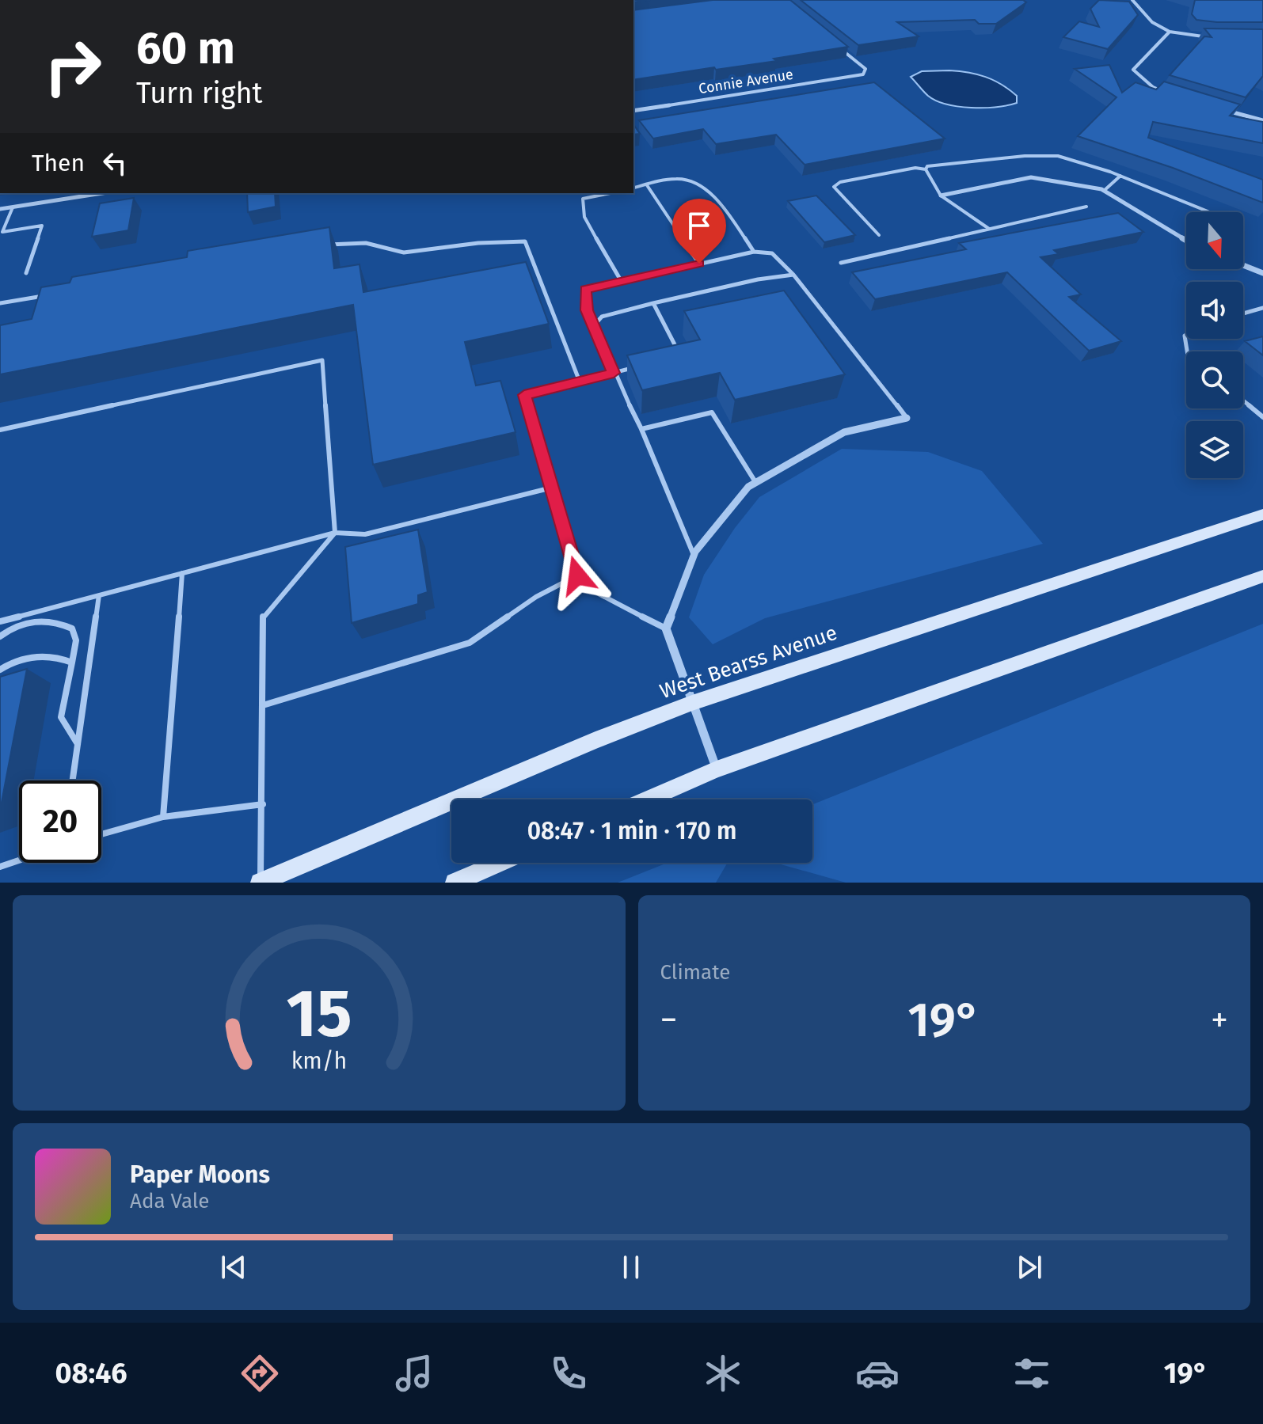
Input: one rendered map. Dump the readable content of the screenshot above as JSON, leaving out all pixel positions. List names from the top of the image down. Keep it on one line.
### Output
{"streets":{"main road":["West Bearss Avenue"],"street":["Connie Avenue"]},"north":"bottom","page":{"turn":["60 m","Turn right"],"then":"Then","limit":"20","trip":"08:47 · 1 min · 170 m","tile":"Climate","heat":["−","19°","+"],"song":["Paper Moons","Ada Vale"],"tabs":["08:46","19°"],"gauge":["15","km/h"]}}
